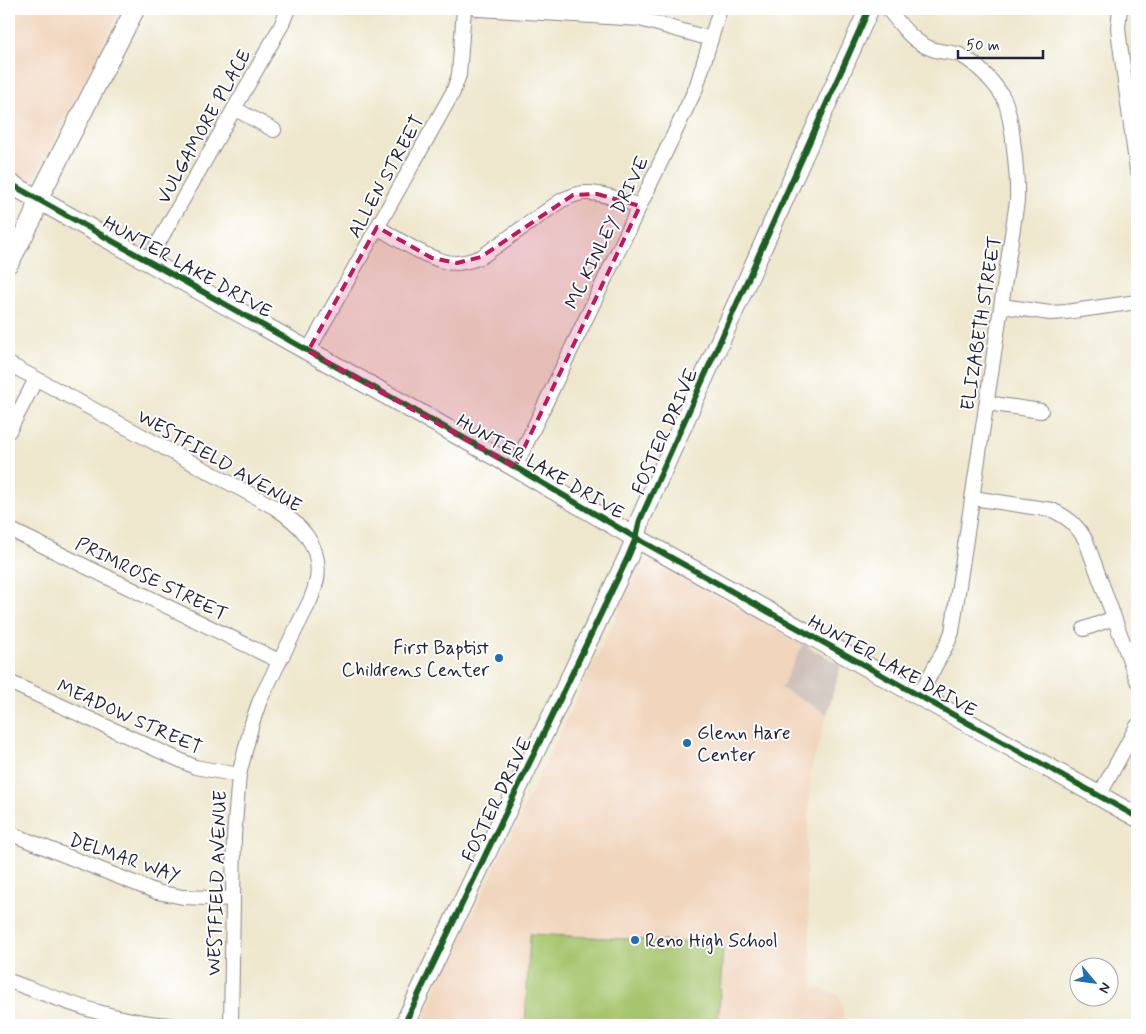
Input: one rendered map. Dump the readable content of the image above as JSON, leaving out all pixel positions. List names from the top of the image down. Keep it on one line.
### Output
{"streets":{"street":["VULGAMORE PLACE","ALLEN STREET","MC KINLEY DRIVE","HUNTER LAKE DRIVE","ELIZABETH STREET","FOSTER DRIVE","WESTFIELD AVENUE","PRIMROSE STREET","MEADOW STREET","DELMAR WAY"]},"crossings":[["VULGAMORE PLACE","HUNTER LAKE DRIVE"],["ALLEN STREET","HUNTER LAKE DRIVE"],["MC KINLEY DRIVE","HUNTER LAKE DRIVE"],["HUNTER LAKE DRIVE","ELIZABETH STREET"],["HUNTER LAKE DRIVE","FOSTER DRIVE"],["WESTFIELD AVENUE","PRIMROSE STREET"],["WESTFIELD AVENUE","MEADOW STREET"],["WESTFIELD AVENUE","DELMAR WAY"]],"places":["First Baptist Childrens Center","Glenn Hare Center","Reno High School"],"scale_bar":"50 m","north":"bottom right"}
